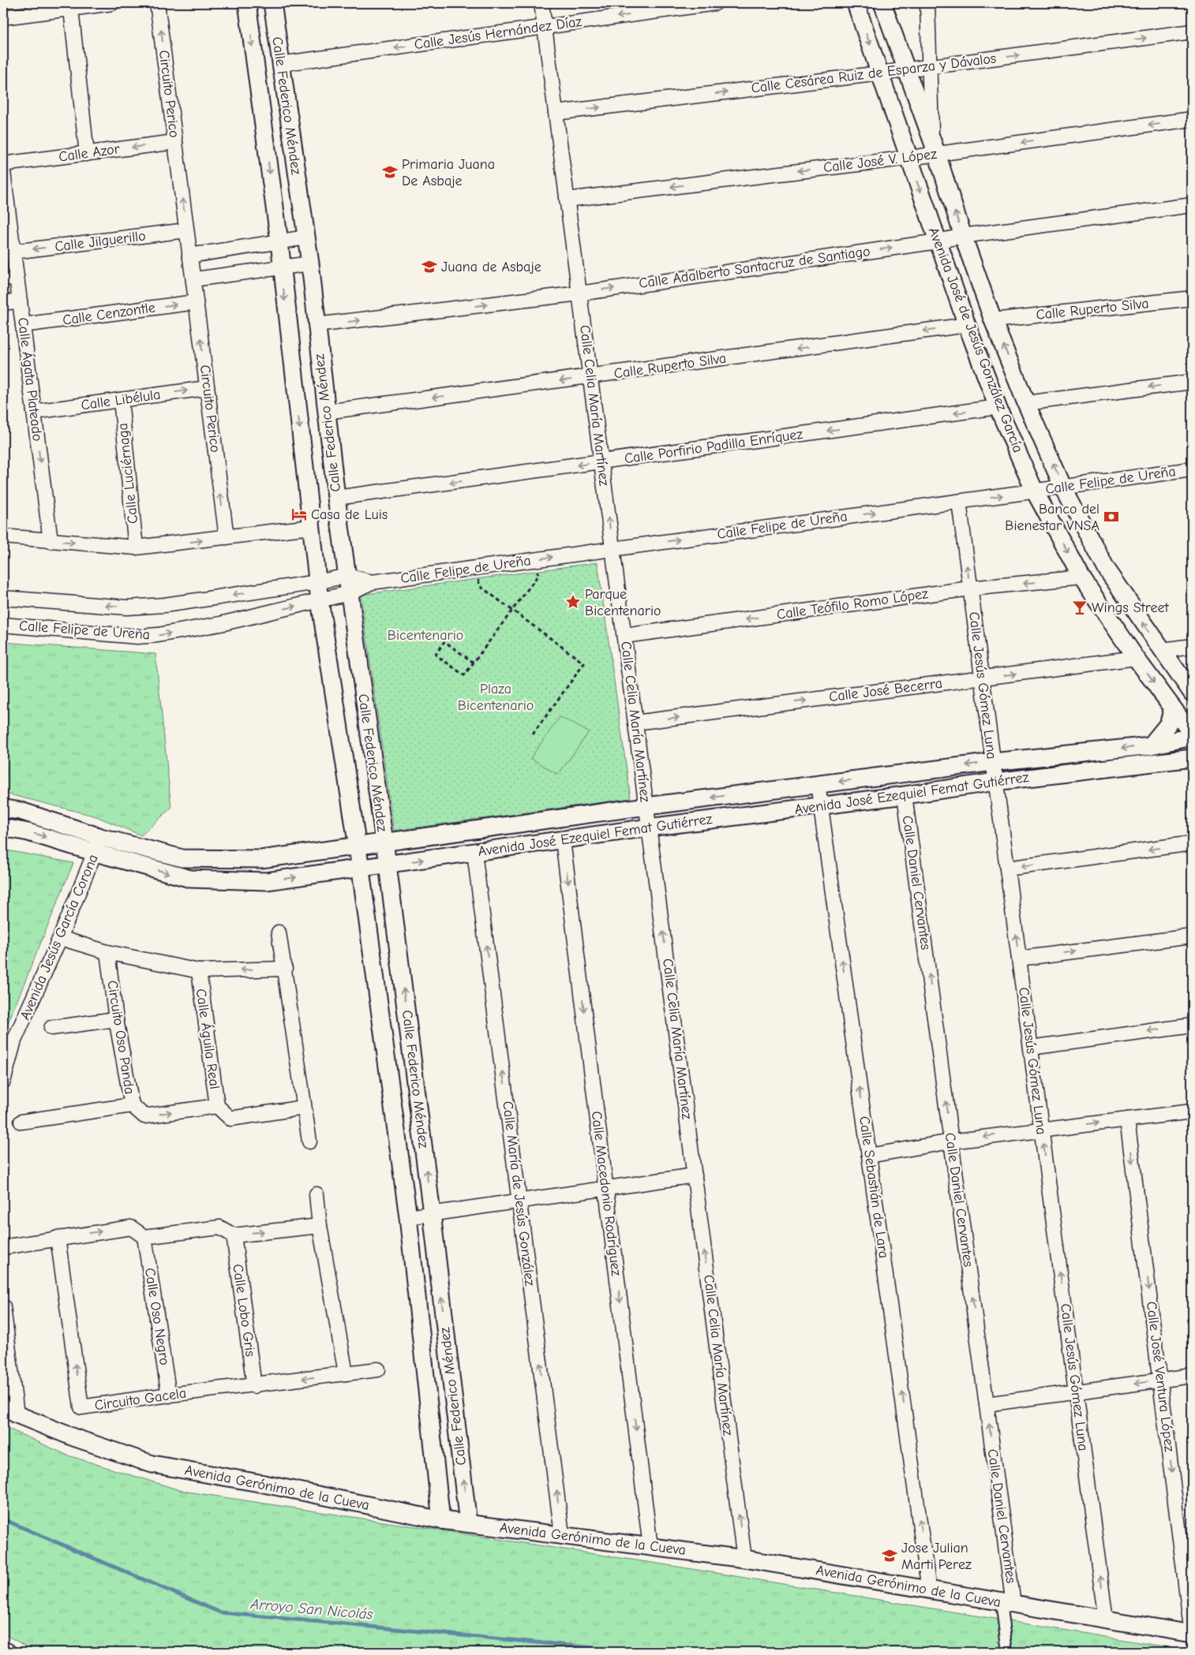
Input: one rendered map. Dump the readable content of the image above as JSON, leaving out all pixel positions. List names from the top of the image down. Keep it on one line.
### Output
{"streets":{"street":["Calle Jesús Hernández Díaz","Calle Cesárea Ruiz de Esparza y Dávalos","Circuito Perico","Calle Federico Méndez","Calle Azor","Calle José V. López","Calle Jilguerillo","Calle Adalberto Santacruz de Santiago","Calle Ruperto Silva","Calle Cenzontle","Avenida José de Jesús González García","Calle Ágata Plateado","Calle Libélula","Calle Celia María Martínez","Calle Porfirio Padilla Enríquez","Calle Luciérnaga","Calle Felipe de Ureña","Calle Teófilo Romo López","Calle Jesús Gómez Luna","Calle José Becerra","Avenida José Ezequiel Femat Gutiérrez","Calle Daniel Cervantes","Avenida Jesús García Corona","Circuito Oso Panda","Calle Águila Real","Calle Sebastián de Lara","Calle María de Jesús González","Calle Macedonio Rodríguez","Calle Lobo Gris","Calle Oso Negro","Calle José Ventura López","Circuito Gacela","Avenida Gerónimo de la Cueva"]},"crossings":[["Calle Jesús Hernández Díaz","Calle Federico Méndez"],["Calle Jesús Hernández Díaz","Calle Celia María Martínez"],["Calle Cesárea Ruiz de Esparza y Dávalos","Avenida José de Jesús González García"],["Calle Cesárea Ruiz de Esparza y Dávalos","Calle Celia María Martínez"],["Circuito Perico","Calle Azor"],["Circuito Perico","Calle Jilguerillo"],["Circuito Perico","Calle Cenzontle"],["Circuito Perico","Calle Libélula"],["Calle Federico Méndez","Calle Adalberto Santacruz de Santiago"],["Calle Federico Méndez","Calle Ruperto Silva"],["Calle Federico Méndez","Calle Porfirio Padilla Enríquez"],["Calle Federico Méndez","Calle Felipe de Ureña"],["Calle Federico Méndez","Avenida José Ezequiel Femat Gutiérrez"],["Calle Federico Méndez","Avenida Gerónimo de la Cueva"],["Calle José V. López","Avenida José de Jesús González García"],["Calle José V. López","Calle Celia María Martínez"],["Calle Jilguerillo","Calle Ágata Plateado"],["Calle Adalberto Santacruz de Santiago","Avenida José de Jesús González García"],["Calle Adalberto Santacruz de Santiago","Calle Celia María Martínez"],["Calle Ruperto Silva","Avenida José de Jesús González García"],["Calle Ruperto Silva","Calle Celia María Martínez"],["Calle Cenzontle","Calle Ágata Plateado"],["Avenida José de Jesús González García","Calle Porfirio Padilla Enríquez"],["Avenida José de Jesús González García","Calle Felipe de Ureña"],["Avenida José de Jesús González García","Calle Teófilo Romo López"],["Avenida José de Jesús González García","Calle José Becerra"],["Calle Ágata Plateado","Calle Libélula"],["Calle Libélula","Calle Luciérnaga"],["Calle Celia María Martínez","Calle Porfirio Padilla Enríquez"],["Calle Celia María Martínez","Calle Felipe de Ureña"],["Calle Celia María Martínez","Calle Teófilo Romo López"],["Calle Celia María Martínez","Calle José Becerra"],["Calle Celia María Martínez","Avenida José Ezequiel Femat Gutiérrez"],["Calle Celia María Martínez","Avenida Gerónimo de la Cueva"],["Calle Felipe de Ureña","Calle Jesús Gómez Luna"],["Calle Teófilo Romo López","Calle Jesús Gómez Luna"],["Calle Jesús Gómez Luna","Calle José Becerra"],["Calle Jesús Gómez Luna","Avenida José Ezequiel Femat Gutiérrez"],["Calle Jesús Gómez Luna","Avenida Gerónimo de la Cueva"],["Avenida José Ezequiel Femat Gutiérrez","Calle Daniel Cervantes"],["Avenida José Ezequiel Femat Gutiérrez","Avenida Jesús García Corona"],["Avenida José Ezequiel Femat Gutiérrez","Calle Sebastián de Lara"],["Avenida José Ezequiel Femat Gutiérrez","Calle María de Jesús González"],["Avenida José Ezequiel Femat Gutiérrez","Calle Macedonio Rodríguez"],["Calle Daniel Cervantes","Avenida Gerónimo de la Cueva"],["Circuito Oso Panda","Calle Águila Real"],["Calle Sebastián de Lara","Avenida Gerónimo de la Cueva"],["Calle María de Jesús González","Avenida Gerónimo de la Cueva"],["Calle Macedonio Rodríguez","Avenida Gerónimo de la Cueva"],["Calle Lobo Gris","Circuito Gacela"],["Calle Oso Negro","Circuito Gacela"],["Calle José Ventura López","Avenida Gerónimo de la Cueva"]],"one_way":["Calle Jesús Hernández Díaz","Calle Cesárea Ruiz de Esparza y Dávalos","Circuito Perico","Calle Azor","Calle José V. López","Calle Jilguerillo","Calle Adalberto Santacruz de Santiago","Calle Ruperto Silva","Calle Cenzontle","Calle Libélula","Calle Celia María Martínez","Calle Porfirio Padilla Enríquez","Calle Teófilo Romo López","Calle Jesús Gómez Luna","Calle José Becerra","Calle Daniel Cervantes","Calle Sebastián de Lara","Calle María de Jesús González","Calle Macedonio Rodríguez","Calle José Ventura López"],"water":["Arroyo San Nicolás"],"parks":["Bicentenario","Plaza Bicentenario"],"places":{"school or university":["Primaria Juana De Asbaje","Juana de Asbaje","Jose Julian Marti Perez"],"hotel":["Casa de Luis"],"bank":["Banco del Bienestar VNSA"],"place":["Parque Bicentenario"],"bar":["Wings Street"]}}
